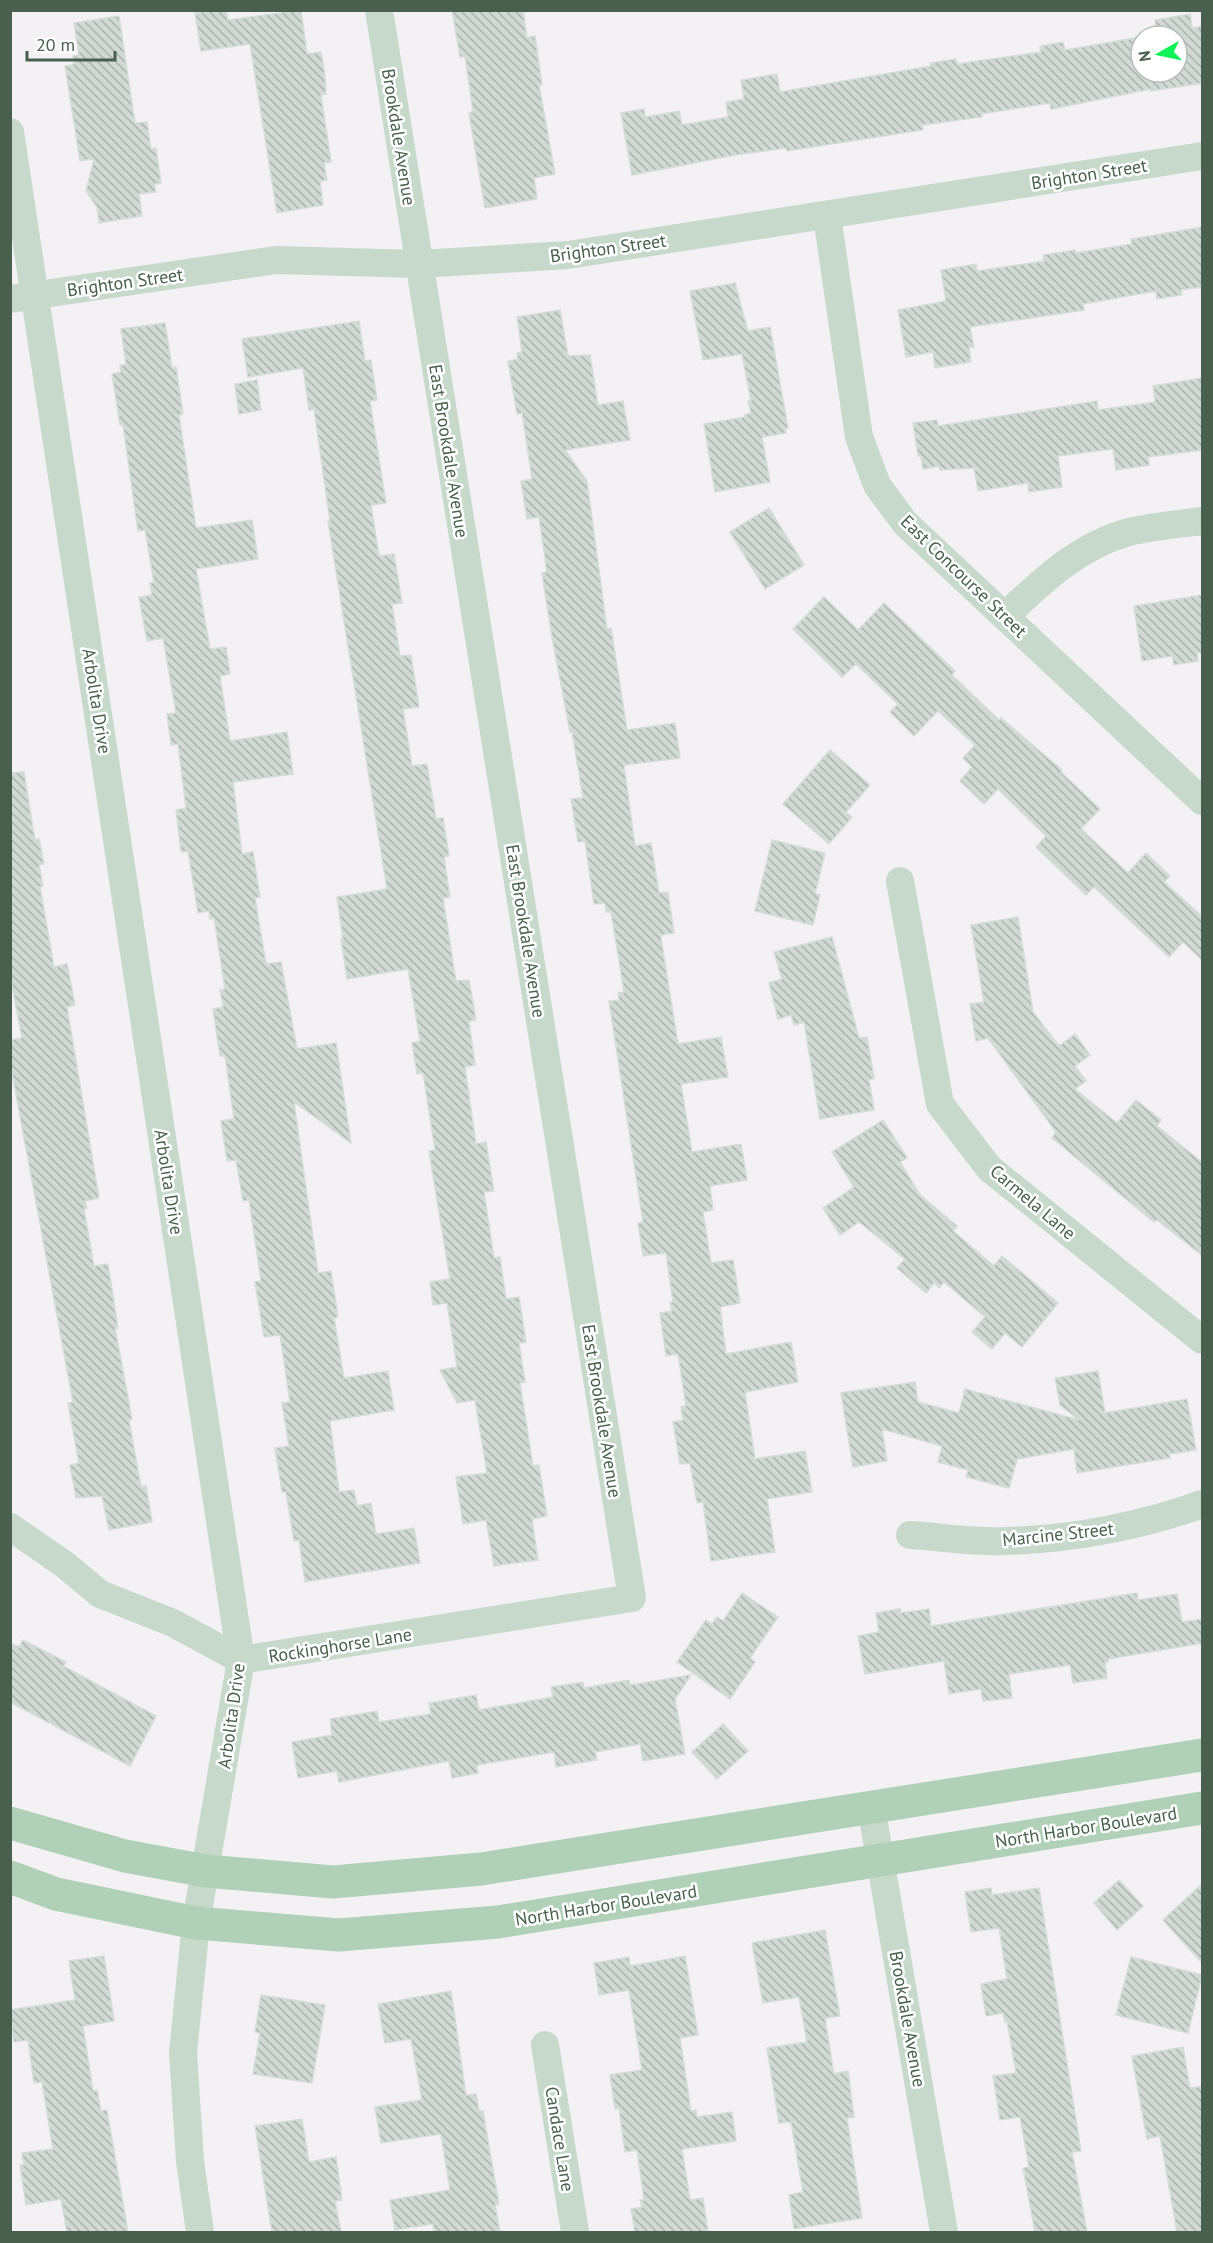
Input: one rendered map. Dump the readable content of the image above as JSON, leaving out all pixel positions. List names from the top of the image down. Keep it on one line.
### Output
{"streets":{"main road":["North Harbor Boulevard"],"street":["Brookdale Avenue","Brighton Street","East Brookdale Avenue","East Concourse Street","Arbolita Drive","Carmela Lane","Marcine Street","Rockinghorse Lane","Candace Lane"]},"crossings":[["Brookdale Avenue","Brighton Street"],["Brookdale Avenue","East Brookdale Avenue"],["Brookdale Avenue","North Harbor Boulevard"],["Brighton Street","East Brookdale Avenue"],["Brighton Street","East Concourse Street"],["Brighton Street","Arbolita Drive"],["East Brookdale Avenue","Rockinghorse Lane"],["Arbolita Drive","Rockinghorse Lane"],["Arbolita Drive","North Harbor Boulevard"]],"scale_bar":"20 m","north":"left"}
